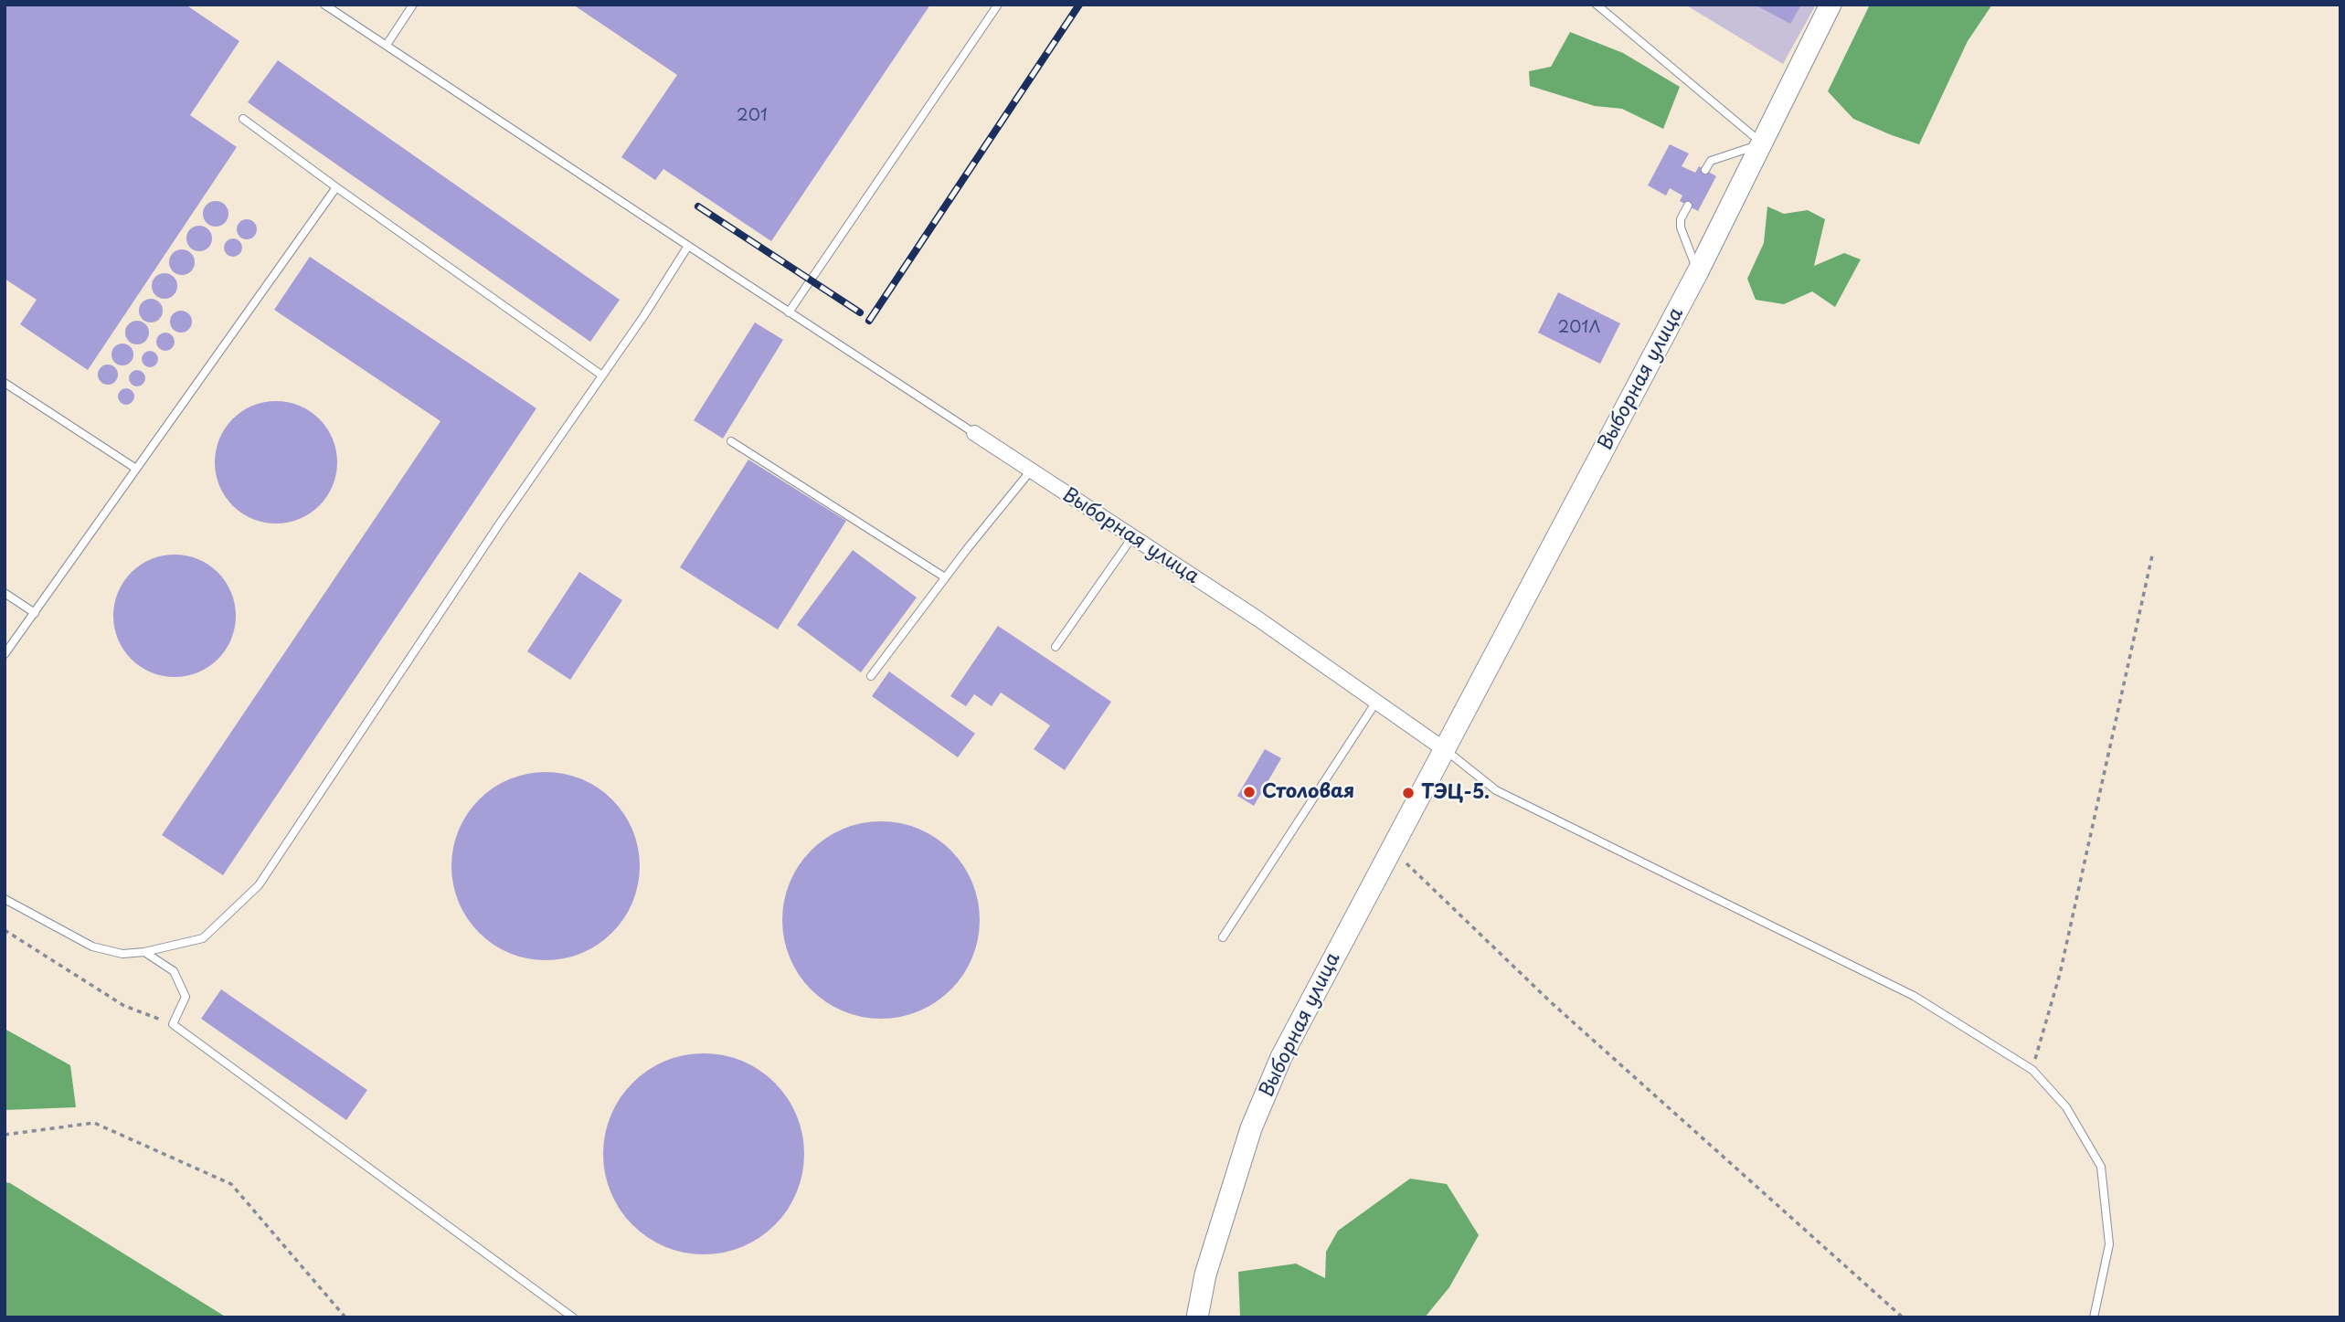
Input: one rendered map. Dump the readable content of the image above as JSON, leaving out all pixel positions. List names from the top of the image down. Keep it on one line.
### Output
{"streets":{"main road":["Выборная улица"]},"places":["Столовая","ТЭЦ-5."],"house_numbers":["201","201Л"]}
